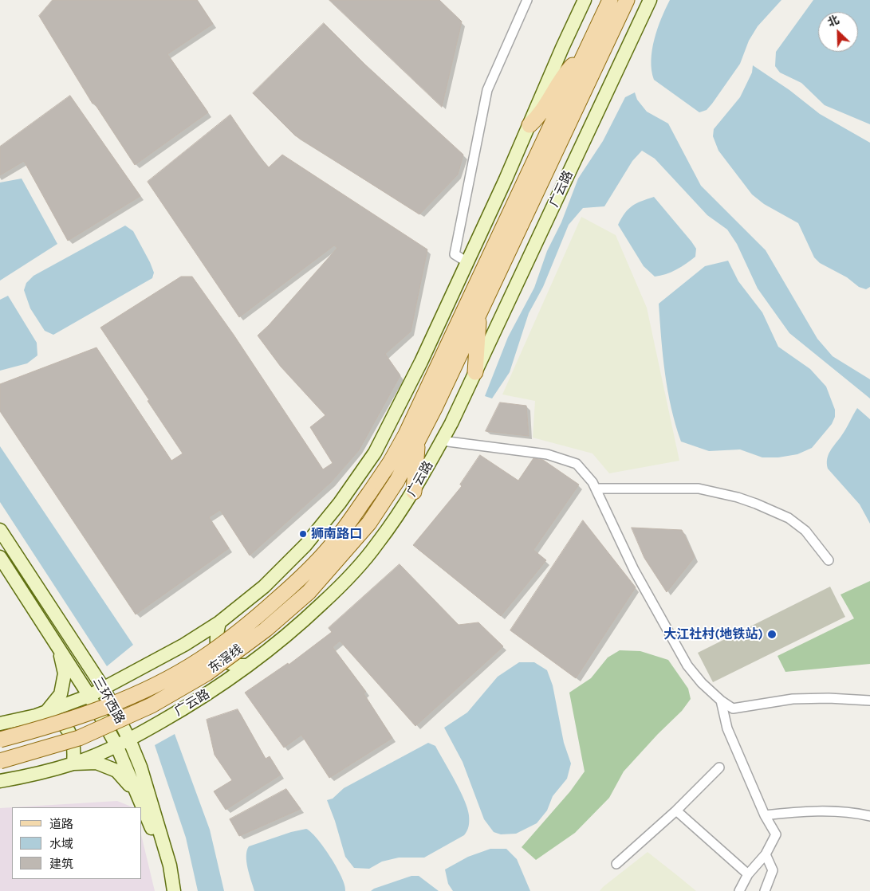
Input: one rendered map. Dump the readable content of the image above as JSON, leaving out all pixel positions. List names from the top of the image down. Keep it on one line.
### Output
{"streets":{"main road":["广云路","东滘线","三环西路"]},"crossings":[["广云路","东滘线"],["广云路","三环西路"]],"places":["狮南路口","大江社村(地铁站)"],"legend":["道路","水域","建筑"],"north":"top left"}
